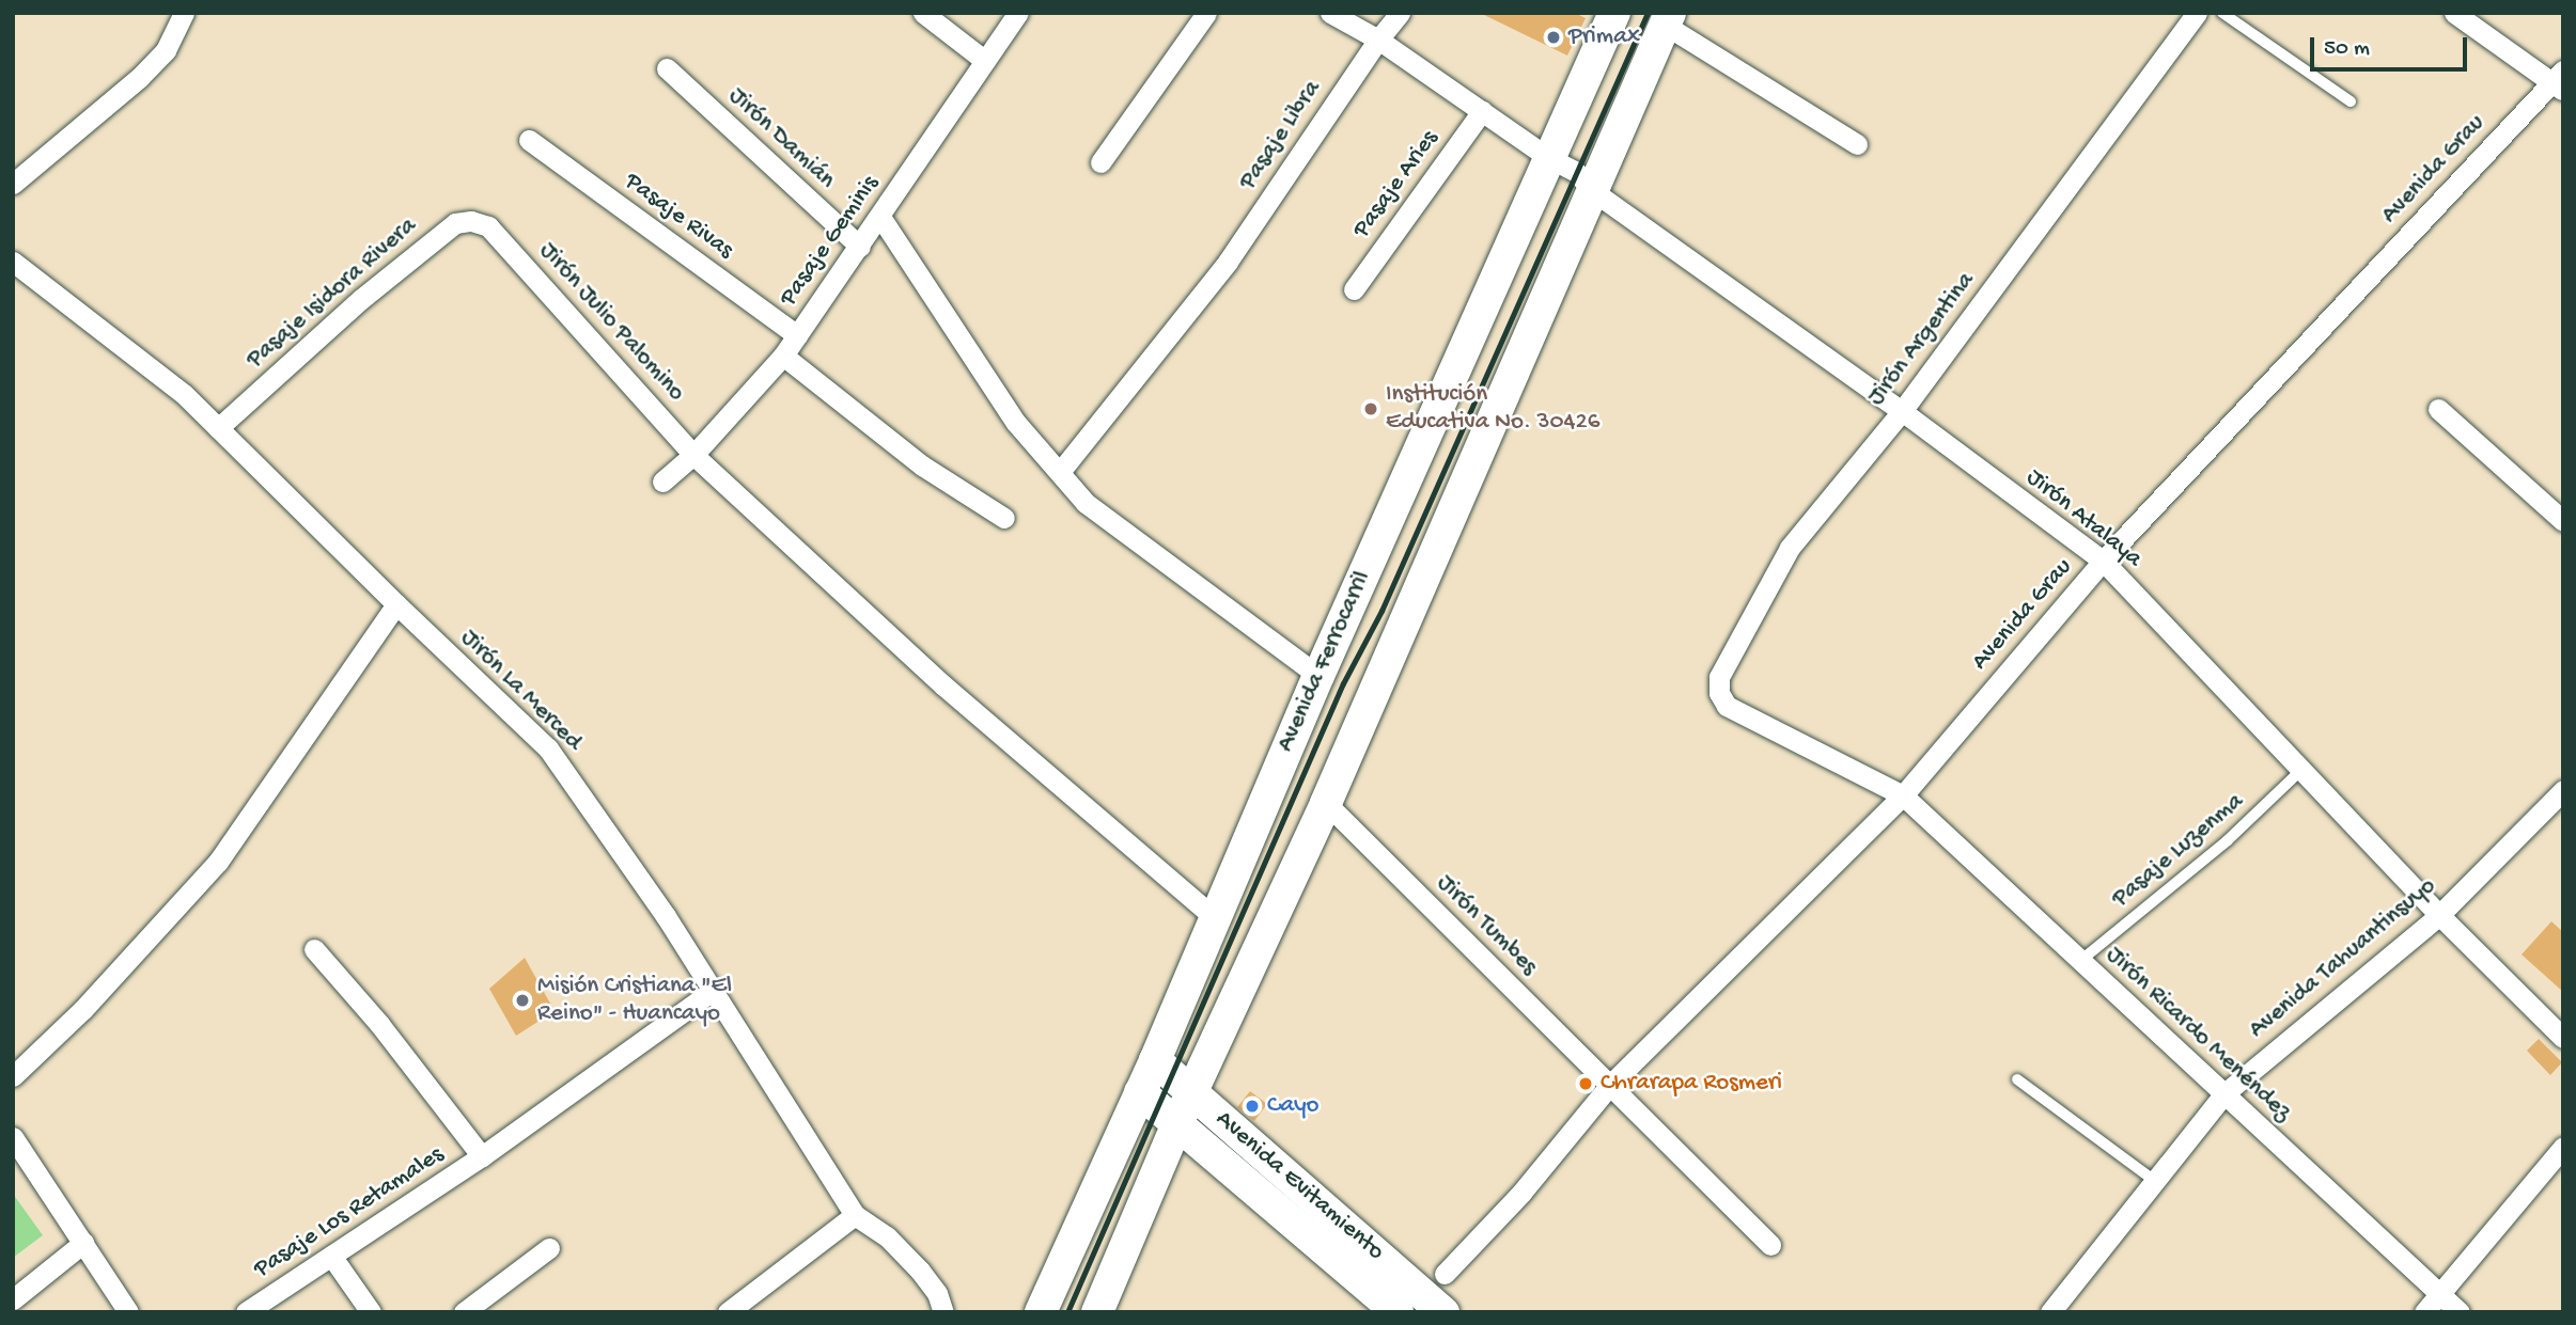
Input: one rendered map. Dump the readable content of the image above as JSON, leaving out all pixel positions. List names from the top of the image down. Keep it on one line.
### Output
{"streets":{"main road":["Avenida Ferrocarril","Avenida Evitamiento"],"street":["Pasaje Libra","Jirón Damián","Avenida Grau","Pasaje Aries","Pasaje Rivas","Pasaje Geminis","Pasaje Isidora Rivera","Jirón Julio Palomino","Jirón Argentina","Jirón Atalaya","Jirón La Merced","Jirón Tumbes","Avenida Tahuantinsuyo","Jirón Ricardo Menéndez","Pasaje Los Retamales"],"lane":["Pasaje Luzenma"]},"crossings":[["Pasaje Libra","Jirón Atalaya"],["Jirón Damián","Pasaje Geminis"],["Avenida Grau","Jirón Atalaya"],["Avenida Grau","Jirón Tumbes"],["Avenida Grau","Jirón Ricardo Menéndez"],["Pasaje Aries","Jirón Atalaya"],["Pasaje Rivas","Pasaje Geminis"],["Pasaje Geminis","Jirón Julio Palomino"],["Pasaje Isidora Rivera","Jirón Julio Palomino"],["Pasaje Isidora Rivera","Jirón La Merced"],["Jirón Julio Palomino","Avenida Ferrocarril"],["Jirón Argentina","Jirón Atalaya"],["Jirón Argentina","Jirón Ricardo Menéndez"],["Jirón Atalaya","Avenida Ferrocarril"],["Jirón Atalaya","Pasaje Luzenma"],["Jirón Atalaya","Avenida Tahuantinsuyo"],["Avenida Ferrocarril","Jirón Tumbes"],["Avenida Ferrocarril","Avenida Evitamiento"],["Jirón La Merced","Pasaje Los Retamales"],["Pasaje Luzenma","Jirón Ricardo Menéndez"],["Avenida Tahuantinsuyo","Jirón Ricardo Menéndez"]],"places":["Primax","Institución Educativa No. 30426","Misión Cristiana \"El Reino\" - Huancayo","Chrarapa Rosmeri","Cayo"],"scale_bar":"50 m"}
